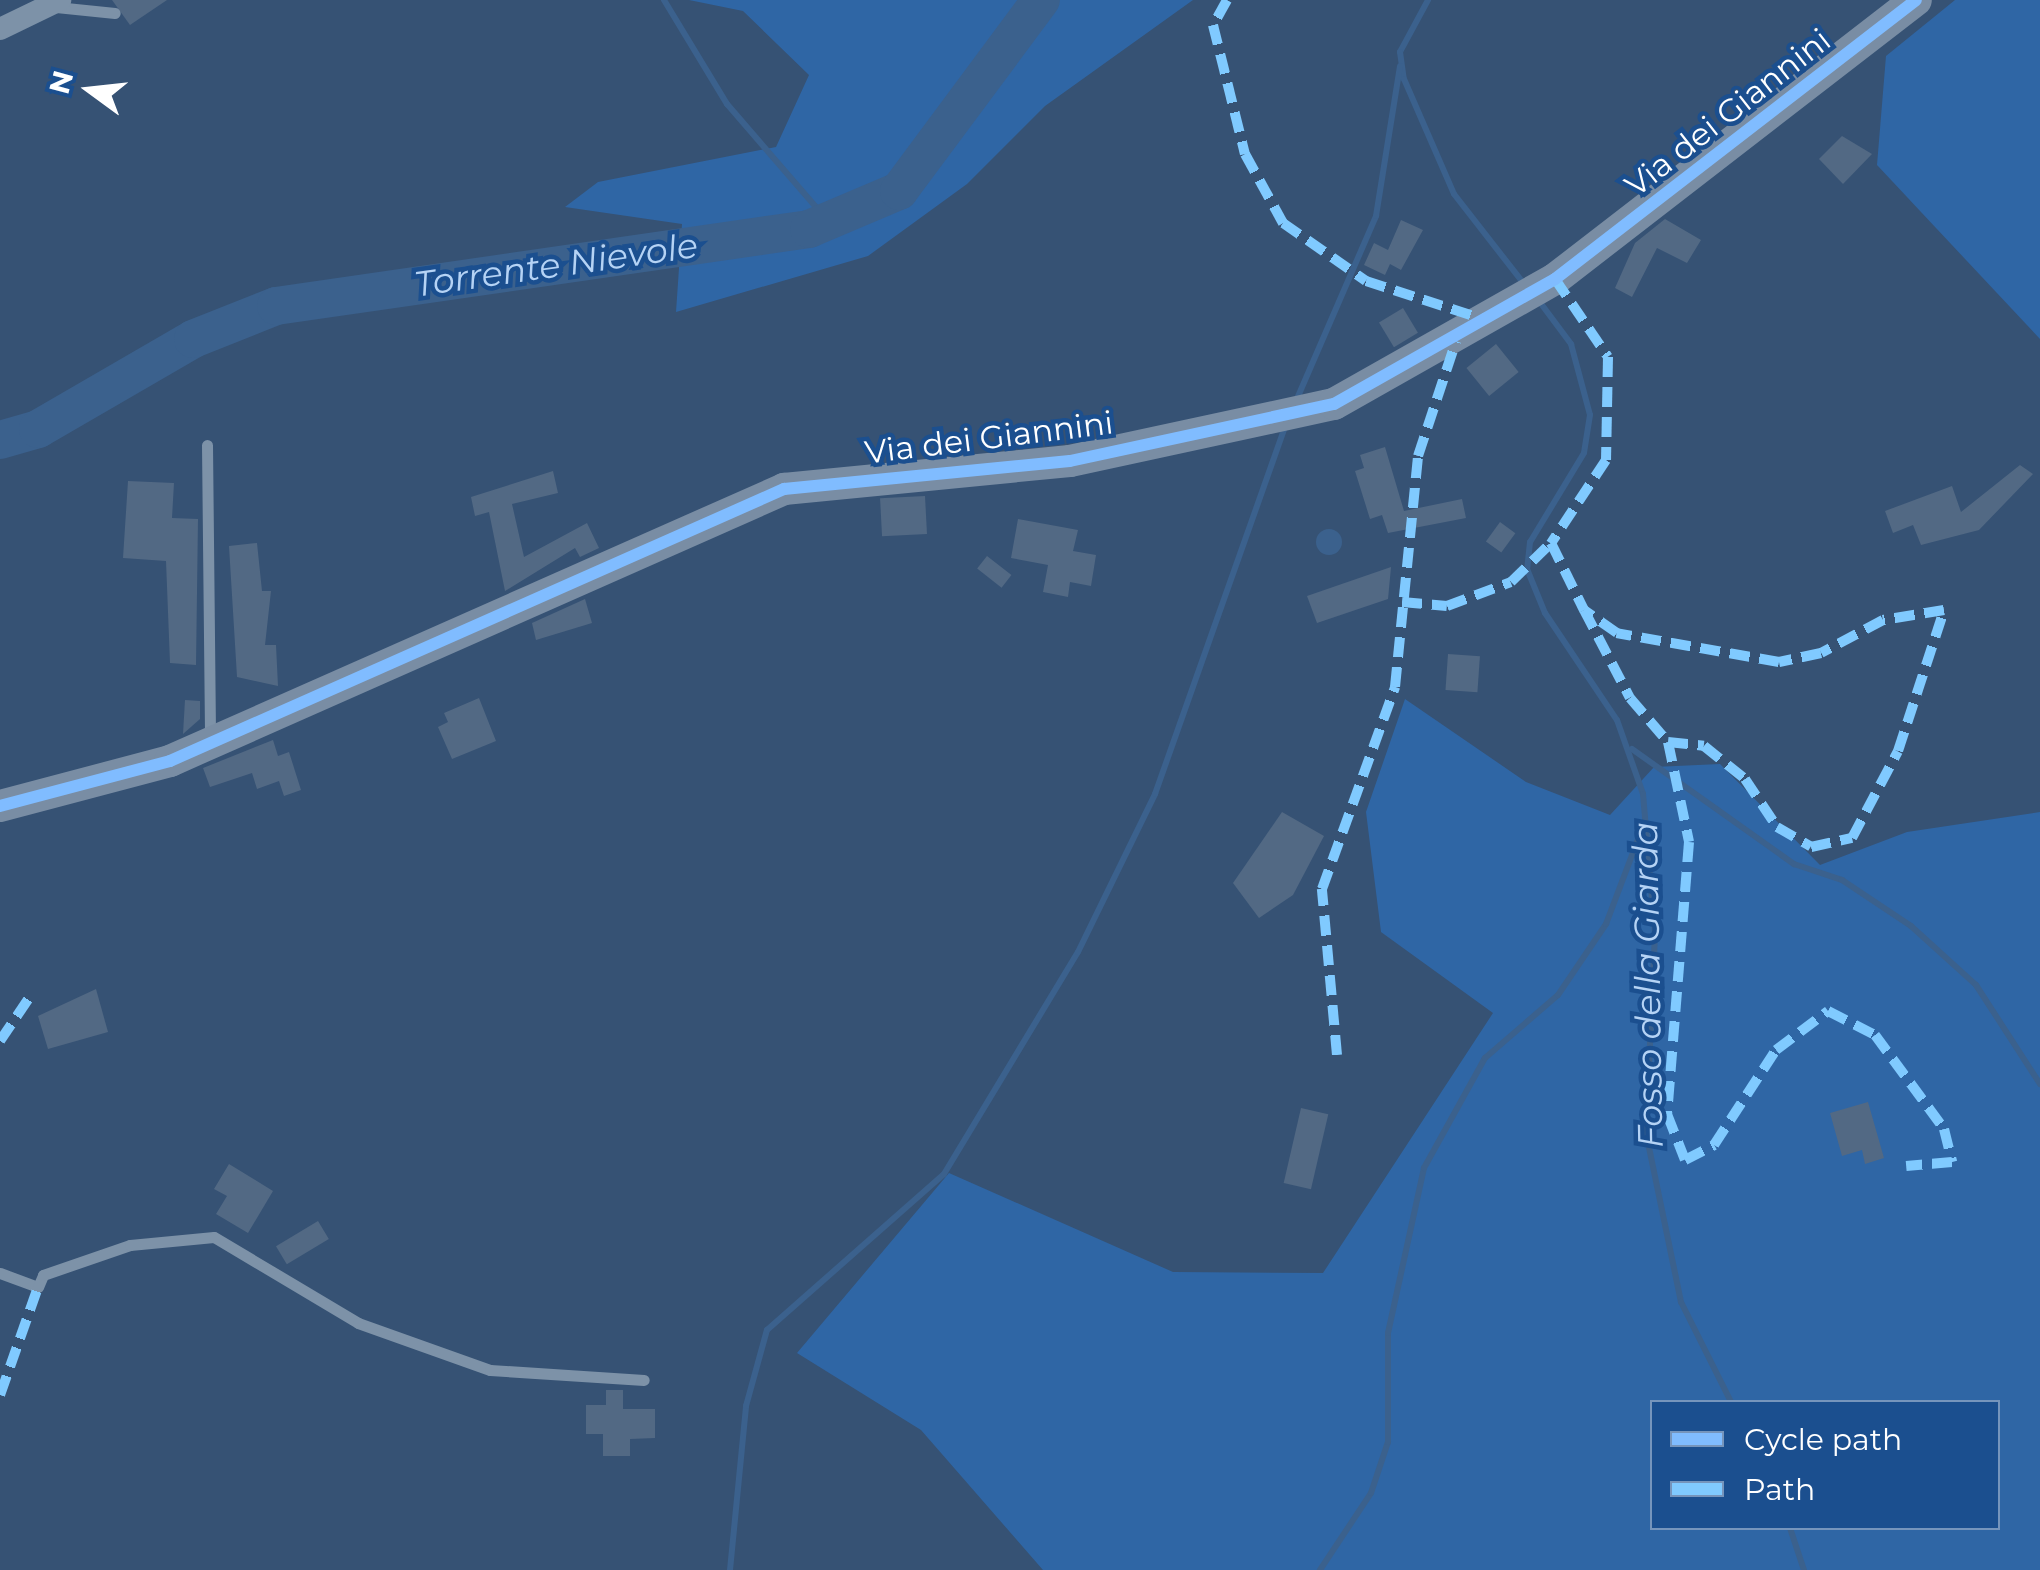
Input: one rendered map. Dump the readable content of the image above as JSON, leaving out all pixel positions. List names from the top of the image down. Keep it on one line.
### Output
{"streets":{"street":["Via dei Giannini"]},"water":["Torrente Nievole","Fosso della Giarda"],"legend":["Cycle path","Path"],"north":"left"}
